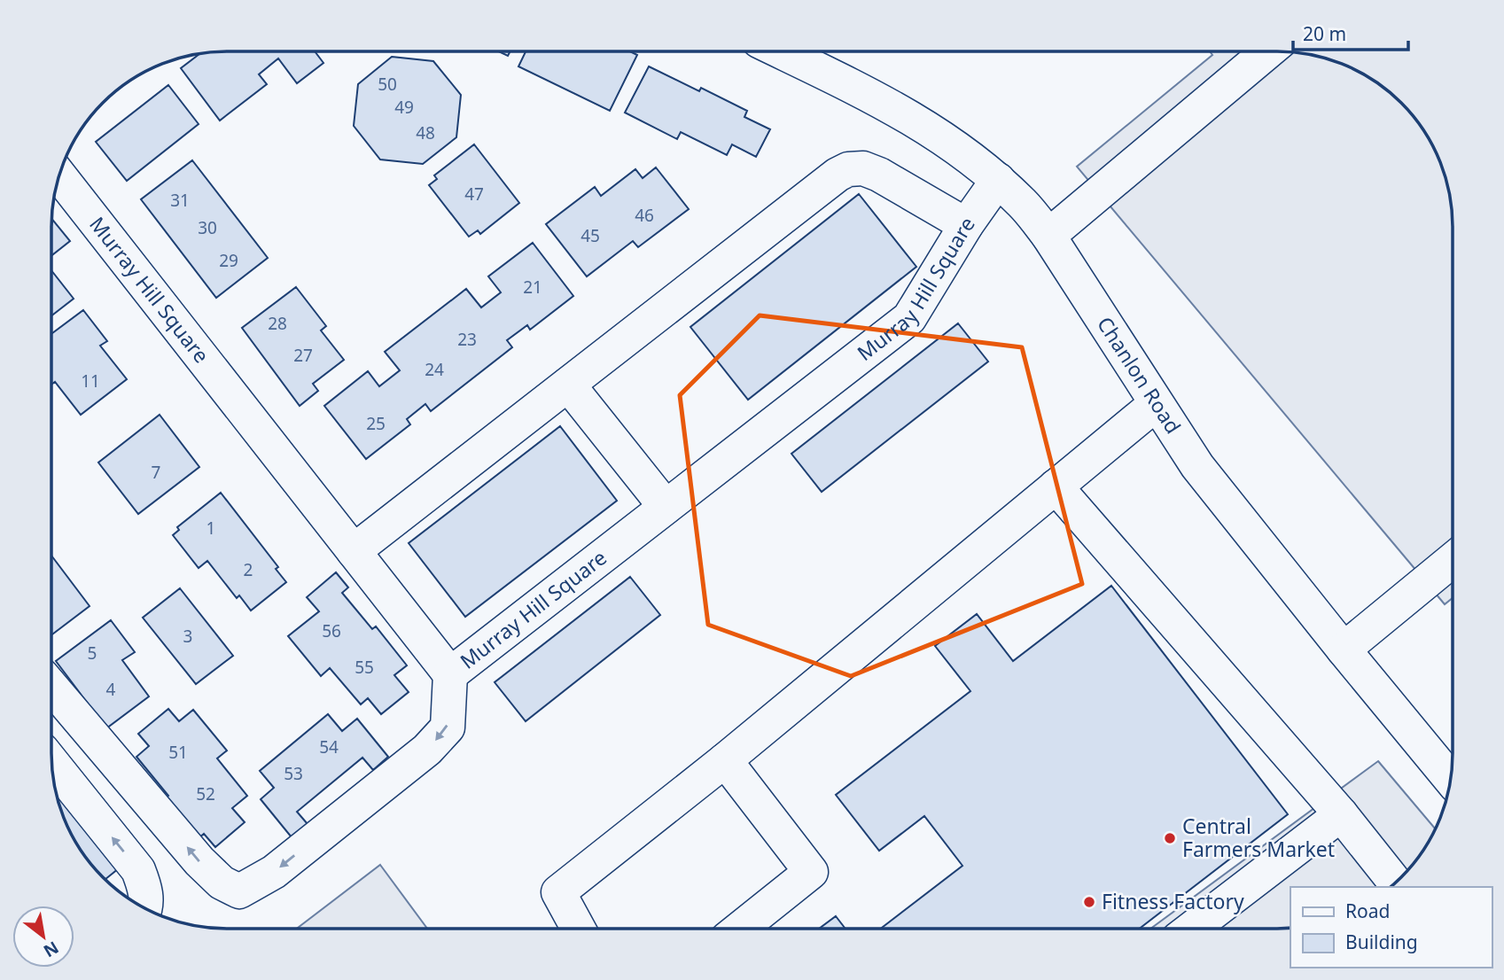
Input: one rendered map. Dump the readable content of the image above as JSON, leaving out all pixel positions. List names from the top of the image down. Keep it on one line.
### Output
{"streets":{"street":["Murray Hill Square","Chanlon Road"]},"crossings":[["Murray Hill Square","Chanlon Road"]],"places":["Central Farmers Market","Fitness Factory"],"house_numbers":["50","49","48","47","31","46","30","45","29","21","28","23","27","24","11","25","7","1","2","56","3","5","55","4","54","51","53","52"],"legend":["Road","Building"],"scale_bar":"20 m","north":"bottom right"}
